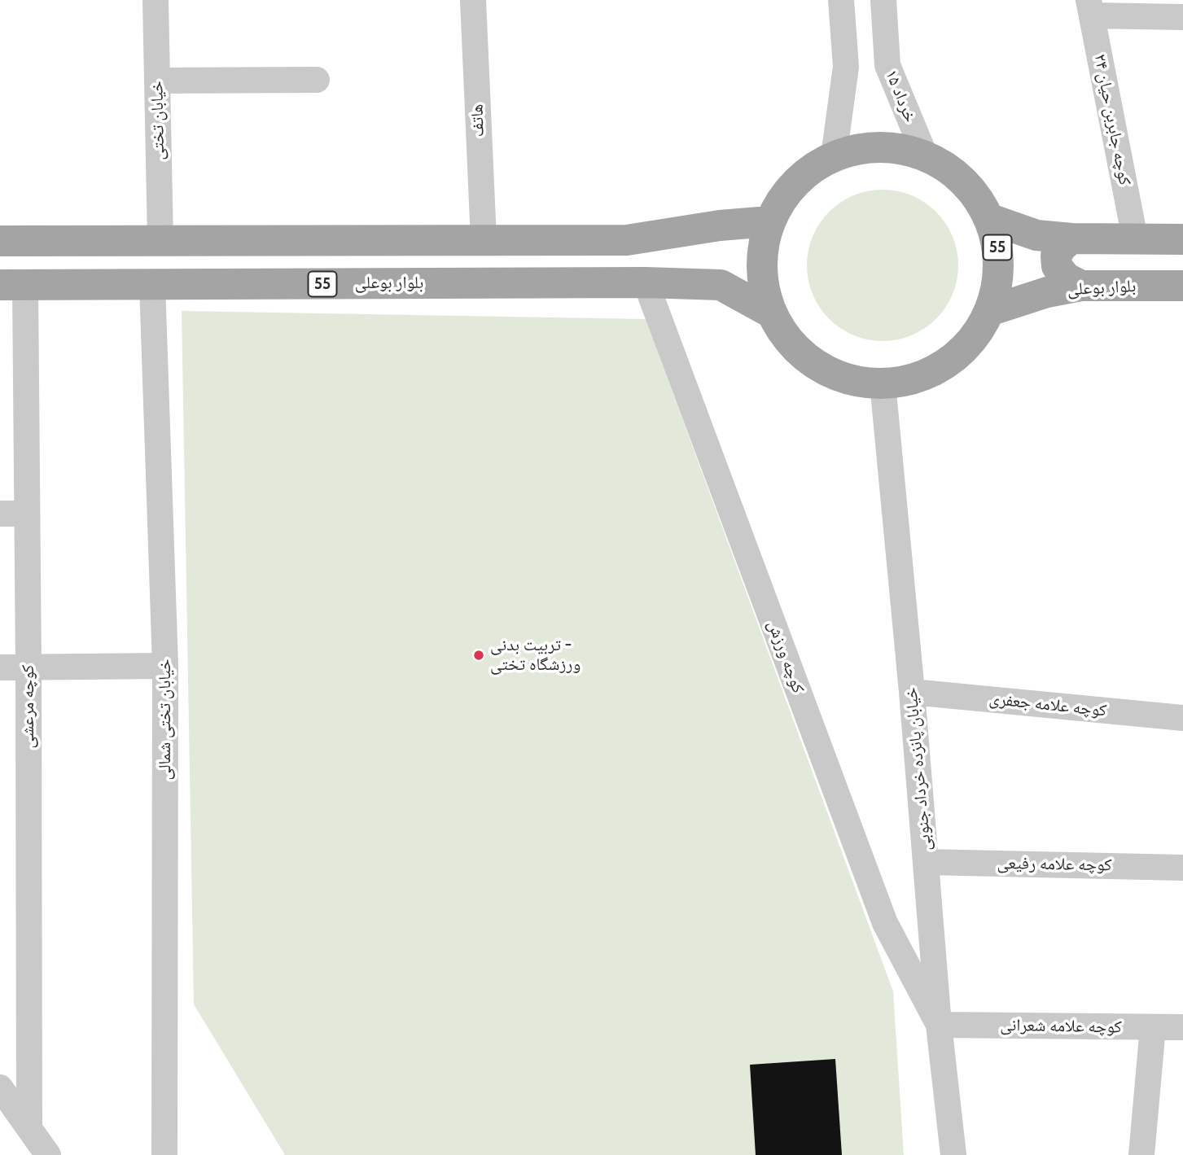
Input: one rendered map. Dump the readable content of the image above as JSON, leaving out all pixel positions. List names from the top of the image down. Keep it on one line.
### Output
{"streets":{"main road":["55","بلوار بوعلی"],"street":["۱۵ خرداد","کوچه جابربن حیان ۲۴","خیابان تختی","هاتف","کوچه ورزش","کوچه علامه جعفری","کوچه مرعشی","خیابان تختی شمالی","خیابان پانزده خرداد جنوبی","کوچه علامه رفیعی","کوچه علامه شعرانی"]},"crossings":[["۱۵ خرداد","55"],["کوچه جابربن حیان ۲۴","55"],["55","بلوار بوعلی"],["55","خیابان پانزده خرداد جنوبی"],["بلوار بوعلی","کوچه ورزش"],["بلوار بوعلی","کوچه مرعشی"],["بلوار بوعلی","خیابان تختی شمالی"],["کوچه ورزش","خیابان پانزده خرداد جنوبی"],["کوچه ورزش","کوچه علامه شعرانی"],["کوچه علامه جعفری","خیابان پانزده خرداد جنوبی"],["خیابان پانزده خرداد جنوبی","کوچه علامه رفیعی"],["خیابان پانزده خرداد جنوبی","کوچه علامه شعرانی"]],"places":["تربیت بدنی - ورزشگاه تختی"]}
